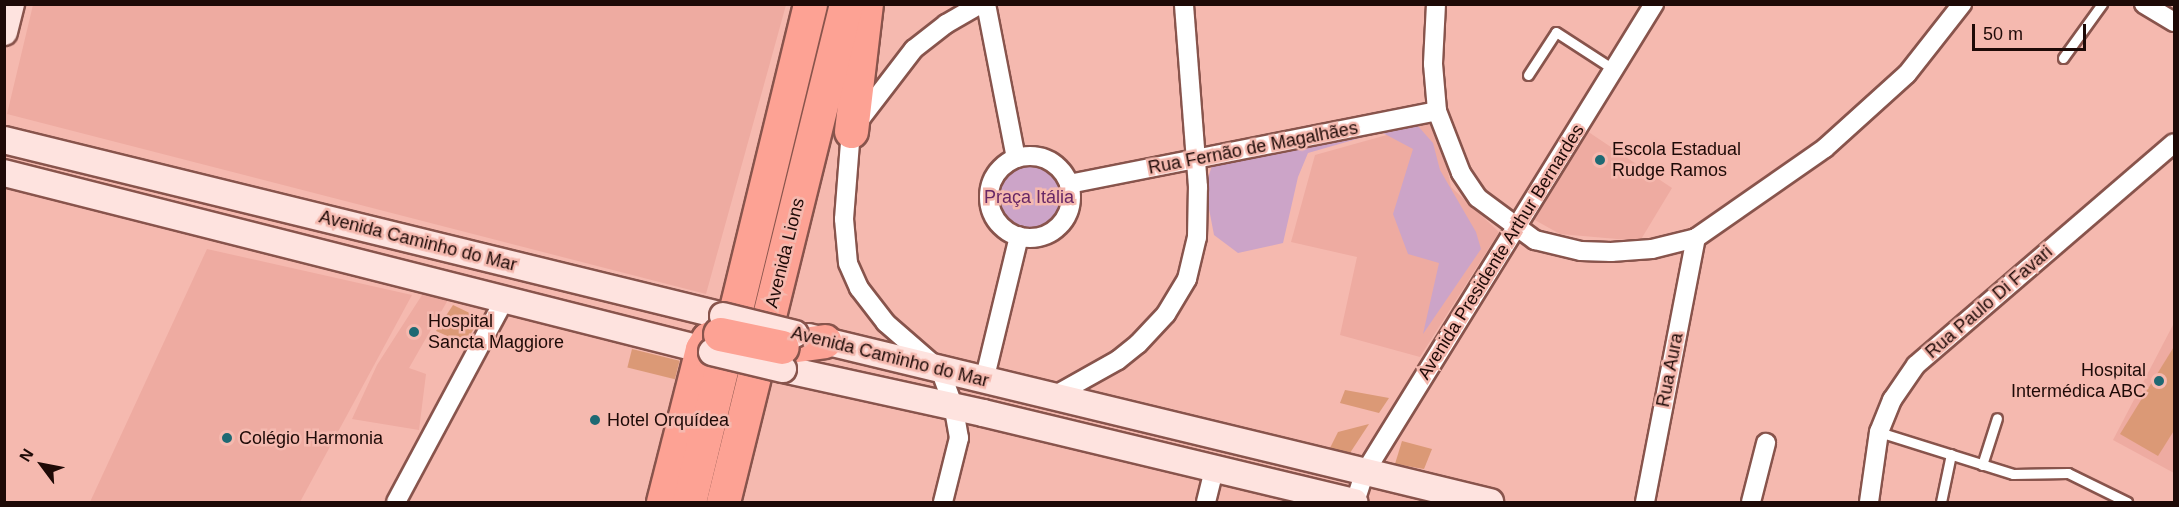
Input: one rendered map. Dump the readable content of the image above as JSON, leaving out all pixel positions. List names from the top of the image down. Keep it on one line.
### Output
{"streets":{"highway":["Avenida Lions"],"main road":["Avenida Caminho do Mar"],"street":["Rua Fernão de Magalhães","Avenida Presidente Arthur Bernardes","Rua Paulo Di Favari","Rua Aura"]},"crossings":[["Avenida Caminho do Mar","Avenida Presidente Arthur Bernardes"]],"parks":["Praça Itália"],"places":["Escola Estadual Rudge Ramos","Hospital Sancta Maggiore","Hospital Intermédica ABC","Hotel Orquídea","Colégio Harmonia"],"scale_bar":"50 m","north":"top left"}
